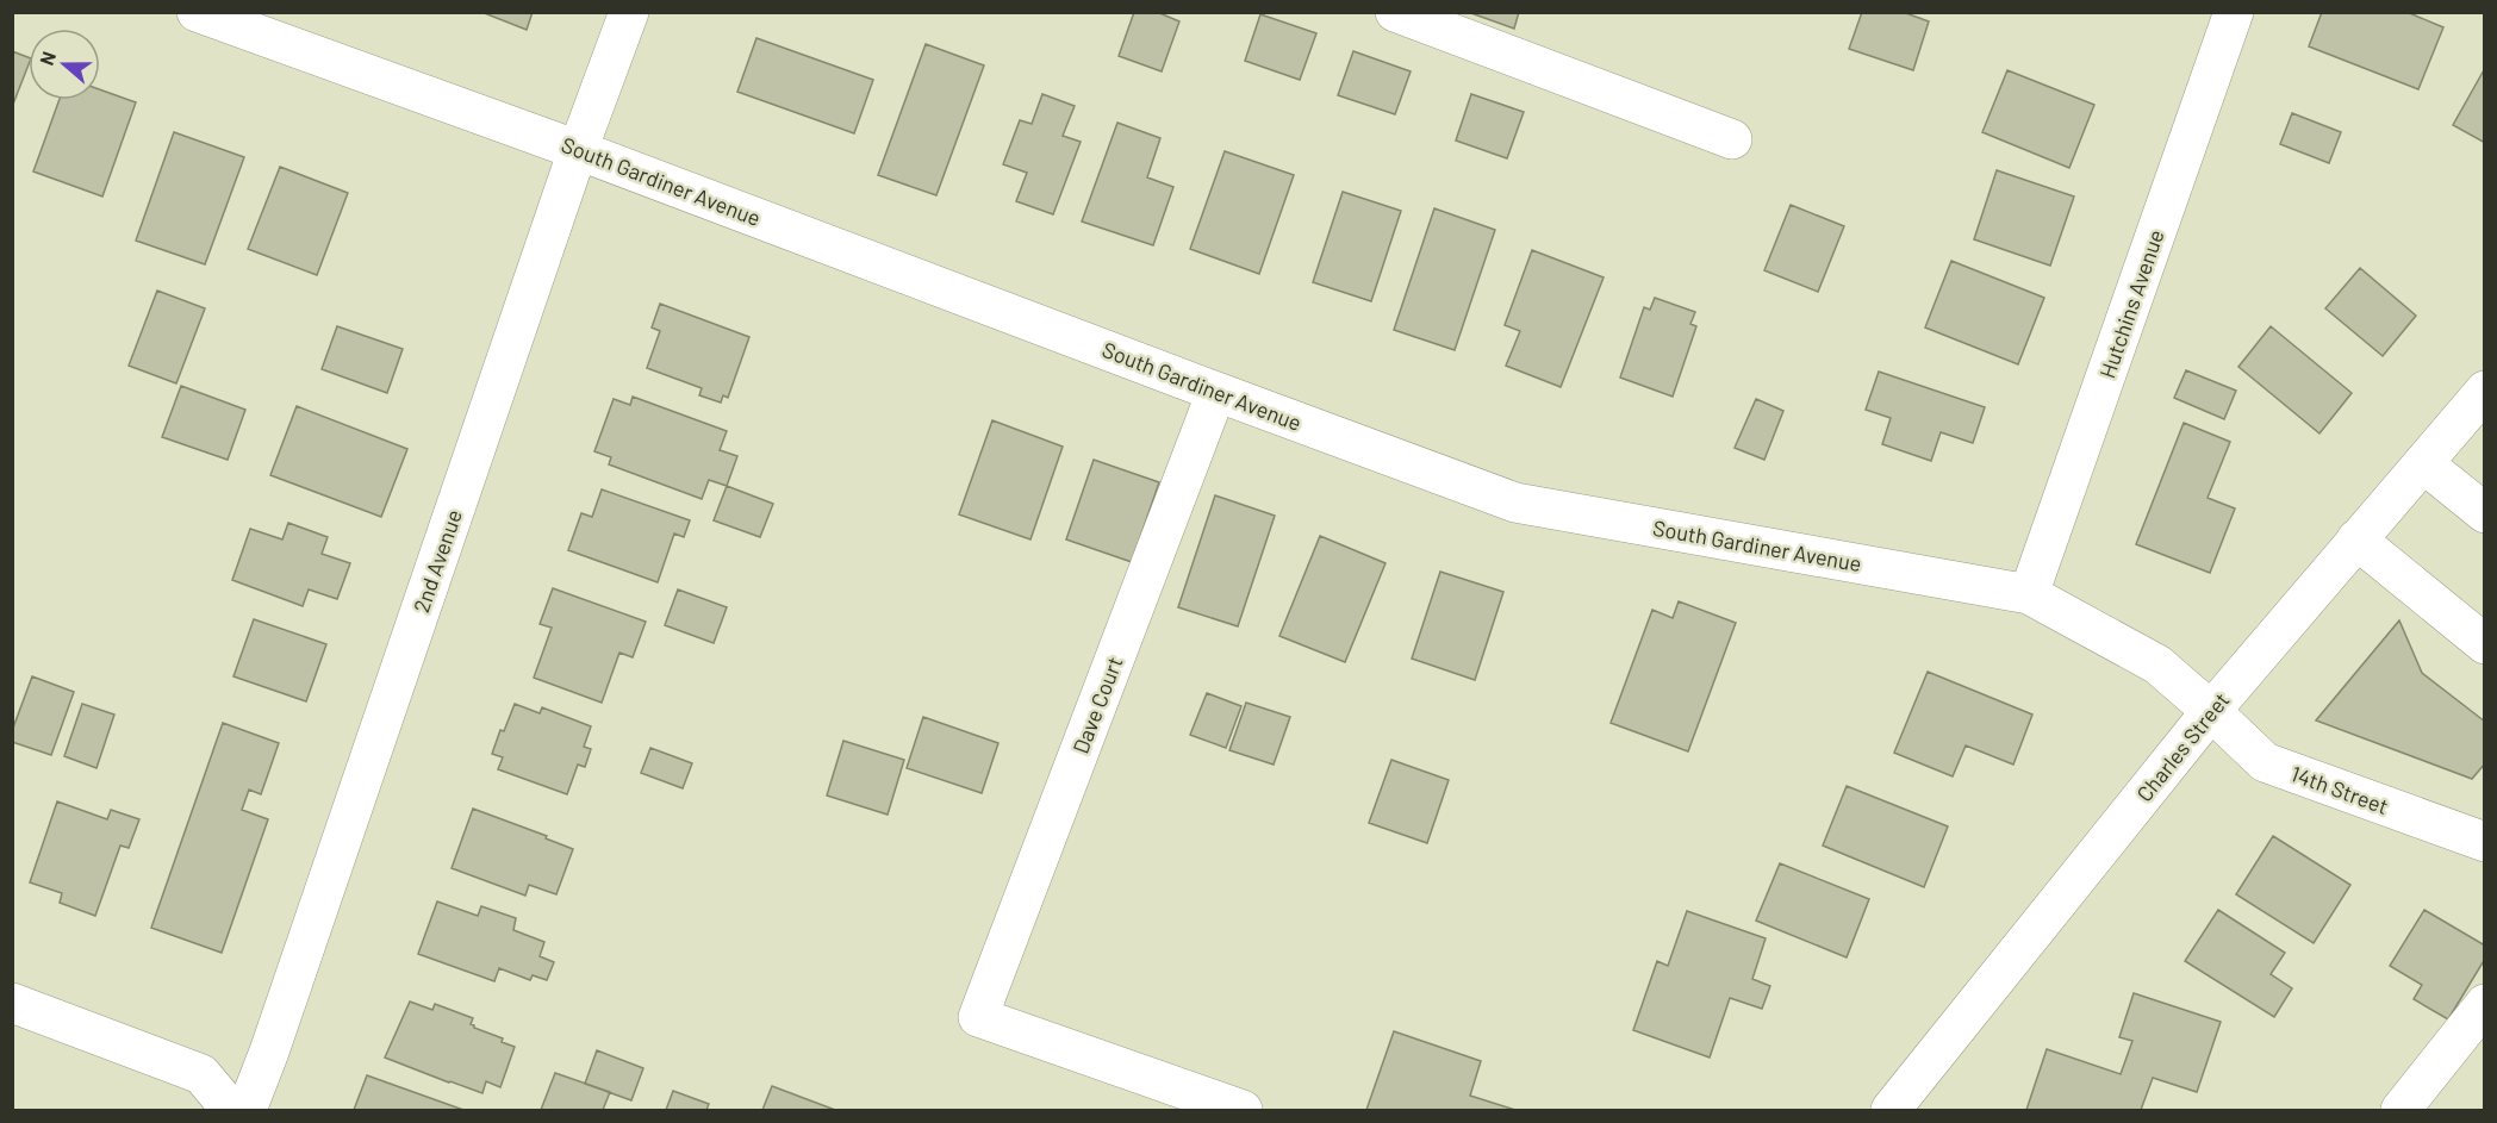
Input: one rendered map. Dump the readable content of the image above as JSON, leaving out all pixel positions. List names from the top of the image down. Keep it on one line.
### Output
{"streets":{"street":["South Gardiner Avenue","Hutchins Avenue","2nd Avenue","Dave Court","Charles Street","14th Street"]},"crossings":[["South Gardiner Avenue","Hutchins Avenue"],["South Gardiner Avenue","2nd Avenue"],["South Gardiner Avenue","Dave Court"],["South Gardiner Avenue","Charles Street"],["South Gardiner Avenue","14th Street"],["Charles Street","14th Street"]],"north":"left"}
